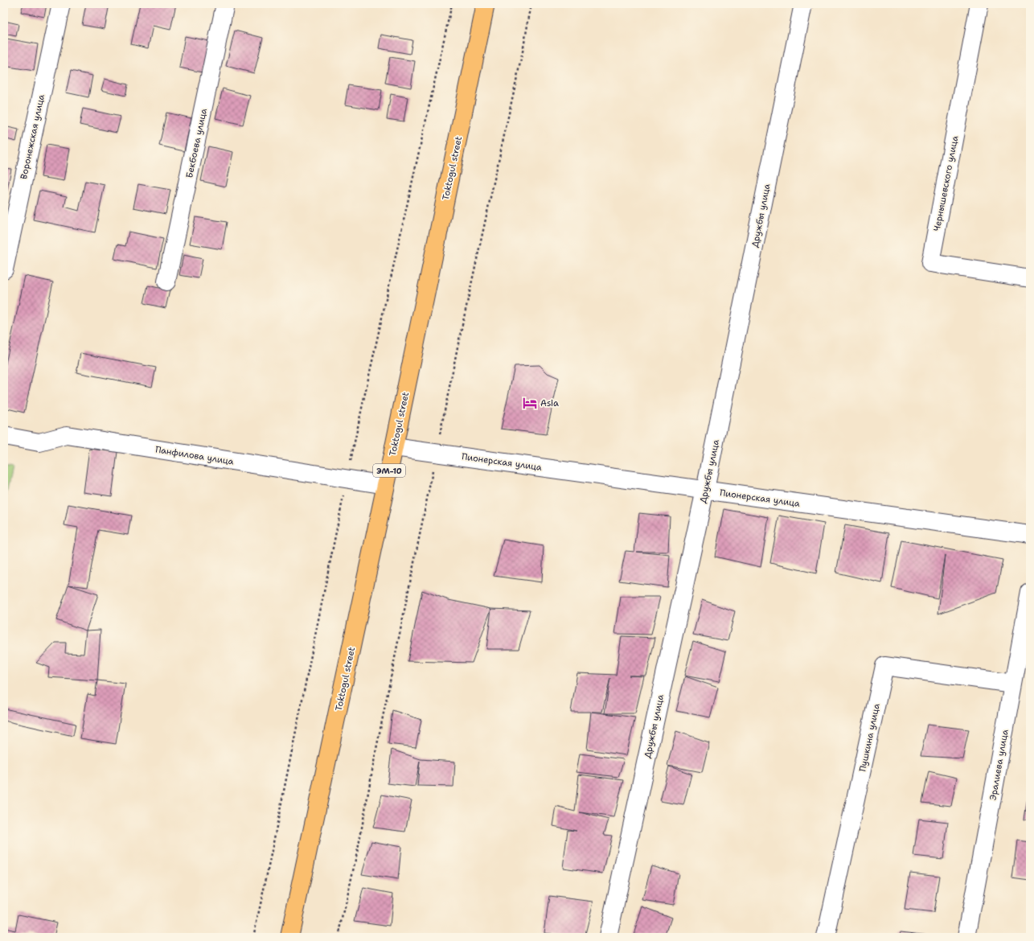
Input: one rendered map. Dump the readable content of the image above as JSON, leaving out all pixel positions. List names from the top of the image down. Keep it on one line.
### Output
{"streets":{"highway":["Toktogul street","ЭМ-10"],"street":["Воронежская улица","Бекбоева улица","Чернышевского улица","Дружбы улица","Панфилова улица","Пионерская улица","Пушкина улица","Эралиева улица"]},"crossings":[["Toktogul street","Панфилова улица"],["Toktogul street","Пионерская улица"],["Дружбы улица","Пионерская улица"],["Пушкина улица","Эралиева улица"]],"places":{"hotel":["Asia"]}}
